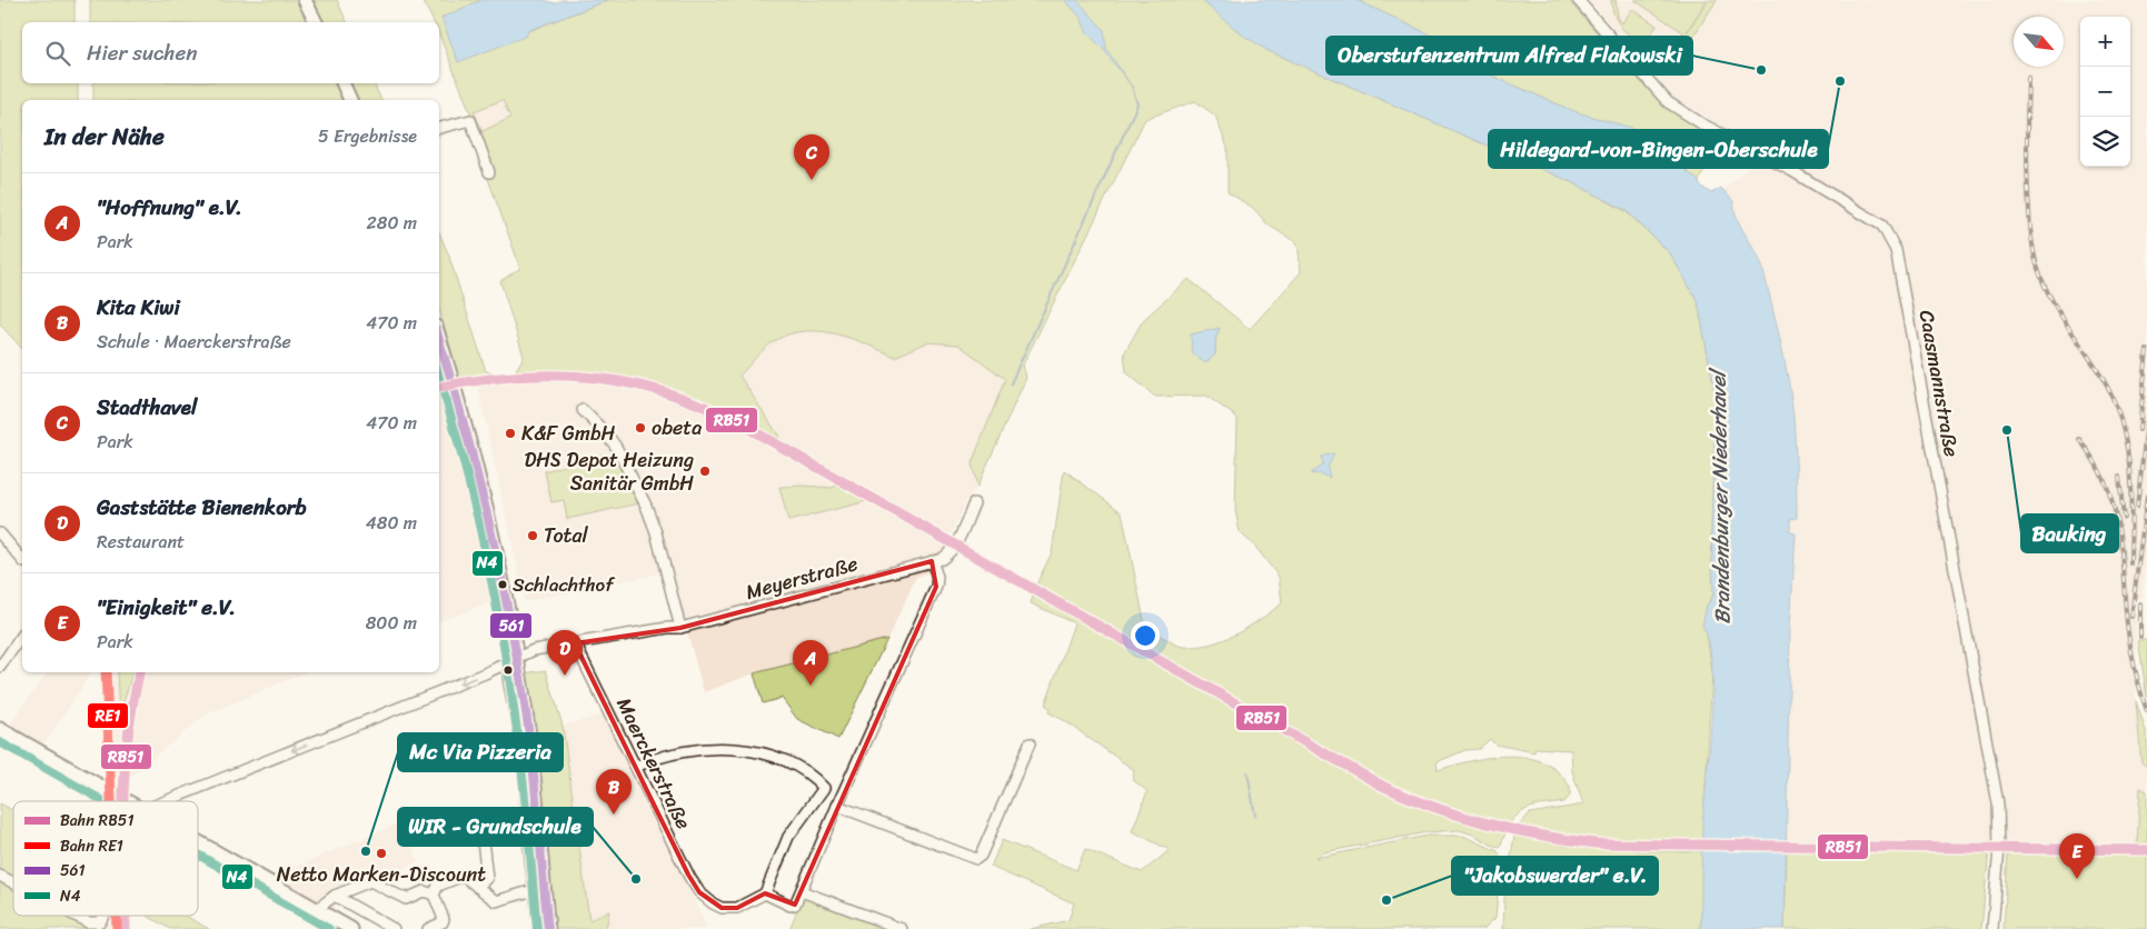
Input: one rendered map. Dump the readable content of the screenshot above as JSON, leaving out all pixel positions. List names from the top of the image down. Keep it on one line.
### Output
{"streets":{"street":["Caasmannstraße","Meyerstraße","Maerckerstraße"]},"crossings":[["Meyerstraße","Maerckerstraße"]],"one_way":["Meyerstraße"],"water":["Brandenburger Niederhavel"],"places":["Oberstufenzentrum Alfred Flakowski","Hildegard-von-Bingen-Oberschule","obeta","Bauking","K&F GmbH","DHS Depot Heizung Sanitär GmbH","Total","Schlachthof","Mc Via Pizzeria","Netto Marken-Discount","WIR - Grundschule","\"Jakobswerder\" e.V."],"lines":["transit line 561","rail line RB51","transit line N4","rail line RE1"],"legend":["Bahn RB51","Bahn RE1","561","N4"],"north":"bottom right","page":{"map_buttons":["+","−"],"search":"Hier suchen","heading":["In der Nähe","5 Ergebnisse"],"pins":["C","D","A","B","E"],"list":[{"mark":"A","name":"\"Hoffnung\" e.V.","note":"Park","value":"280 m"},{"mark":"B","name":"Kita Kiwi","note":"Schule · Maerckerstraße","value":"470 m"},{"mark":"C","name":"Stadthavel","note":"Park","value":"470 m"},{"mark":"D","name":"Gaststätte Bienenkorb","note":"Restaurant","value":"480 m"},{"mark":"E","name":"\"Einigkeit\" e.V.","note":"Park","value":"800 m"}]}}
